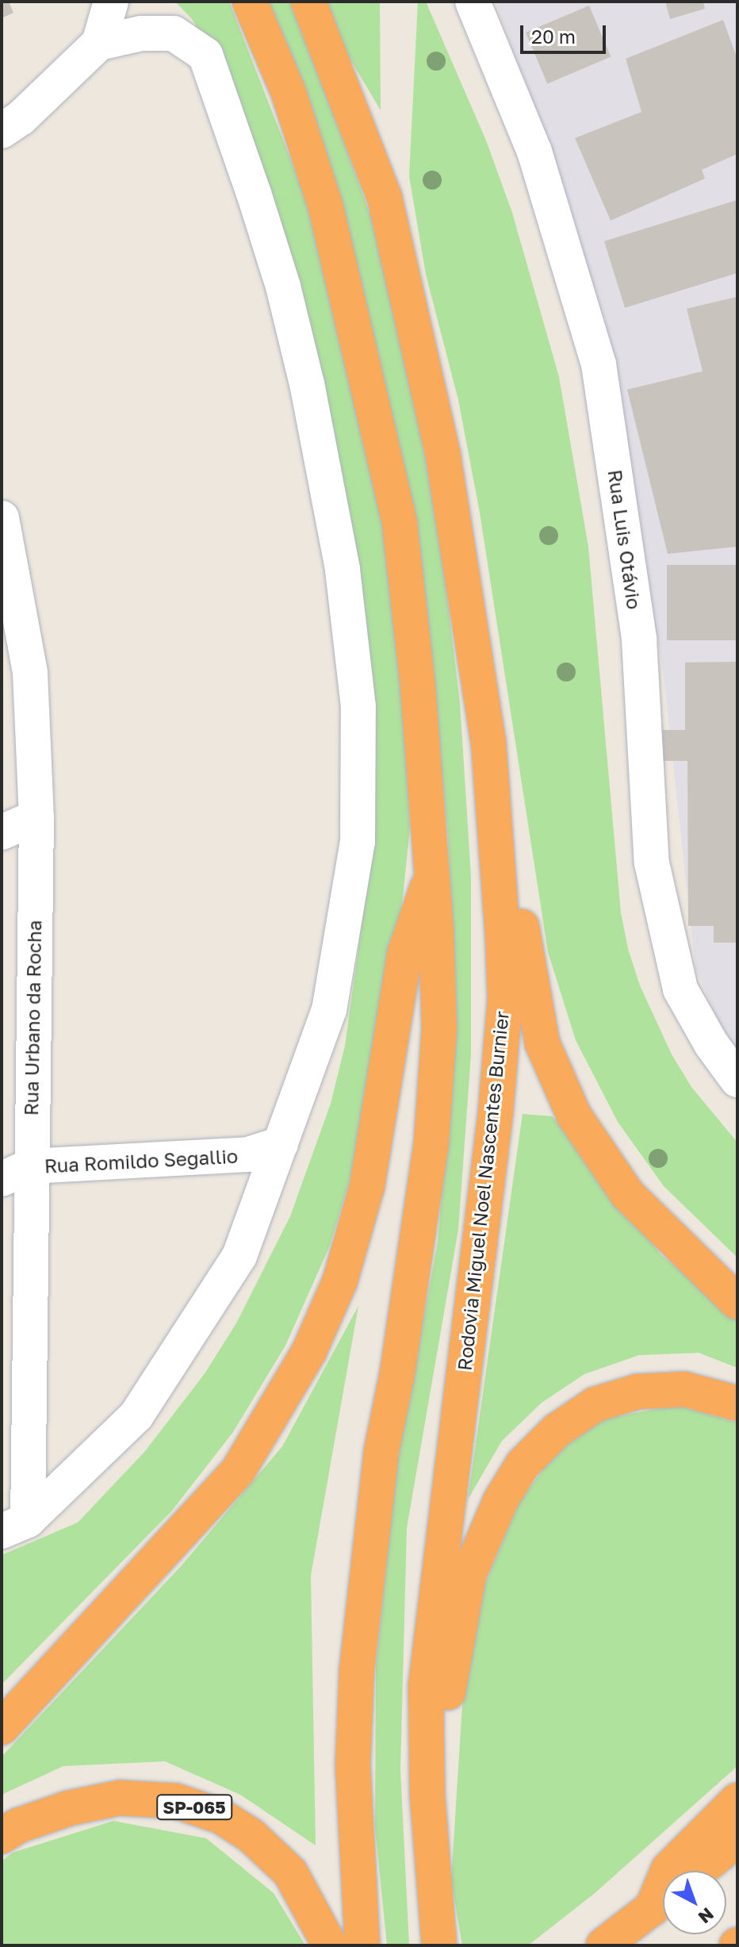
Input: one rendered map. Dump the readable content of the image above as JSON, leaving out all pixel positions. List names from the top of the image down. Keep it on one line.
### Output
{"streets":{"highway":["Rodovia Miguel Noel Nascentes Burnier","SP-065"],"street":["Rua Luis Otávio","Rua Urbano da Rocha","Rua Romildo Segallio"]},"crossings":[["Rua Urbano da Rocha","Rua Romildo Segallio"]],"scale_bar":"20 m","north":"bottom right"}
